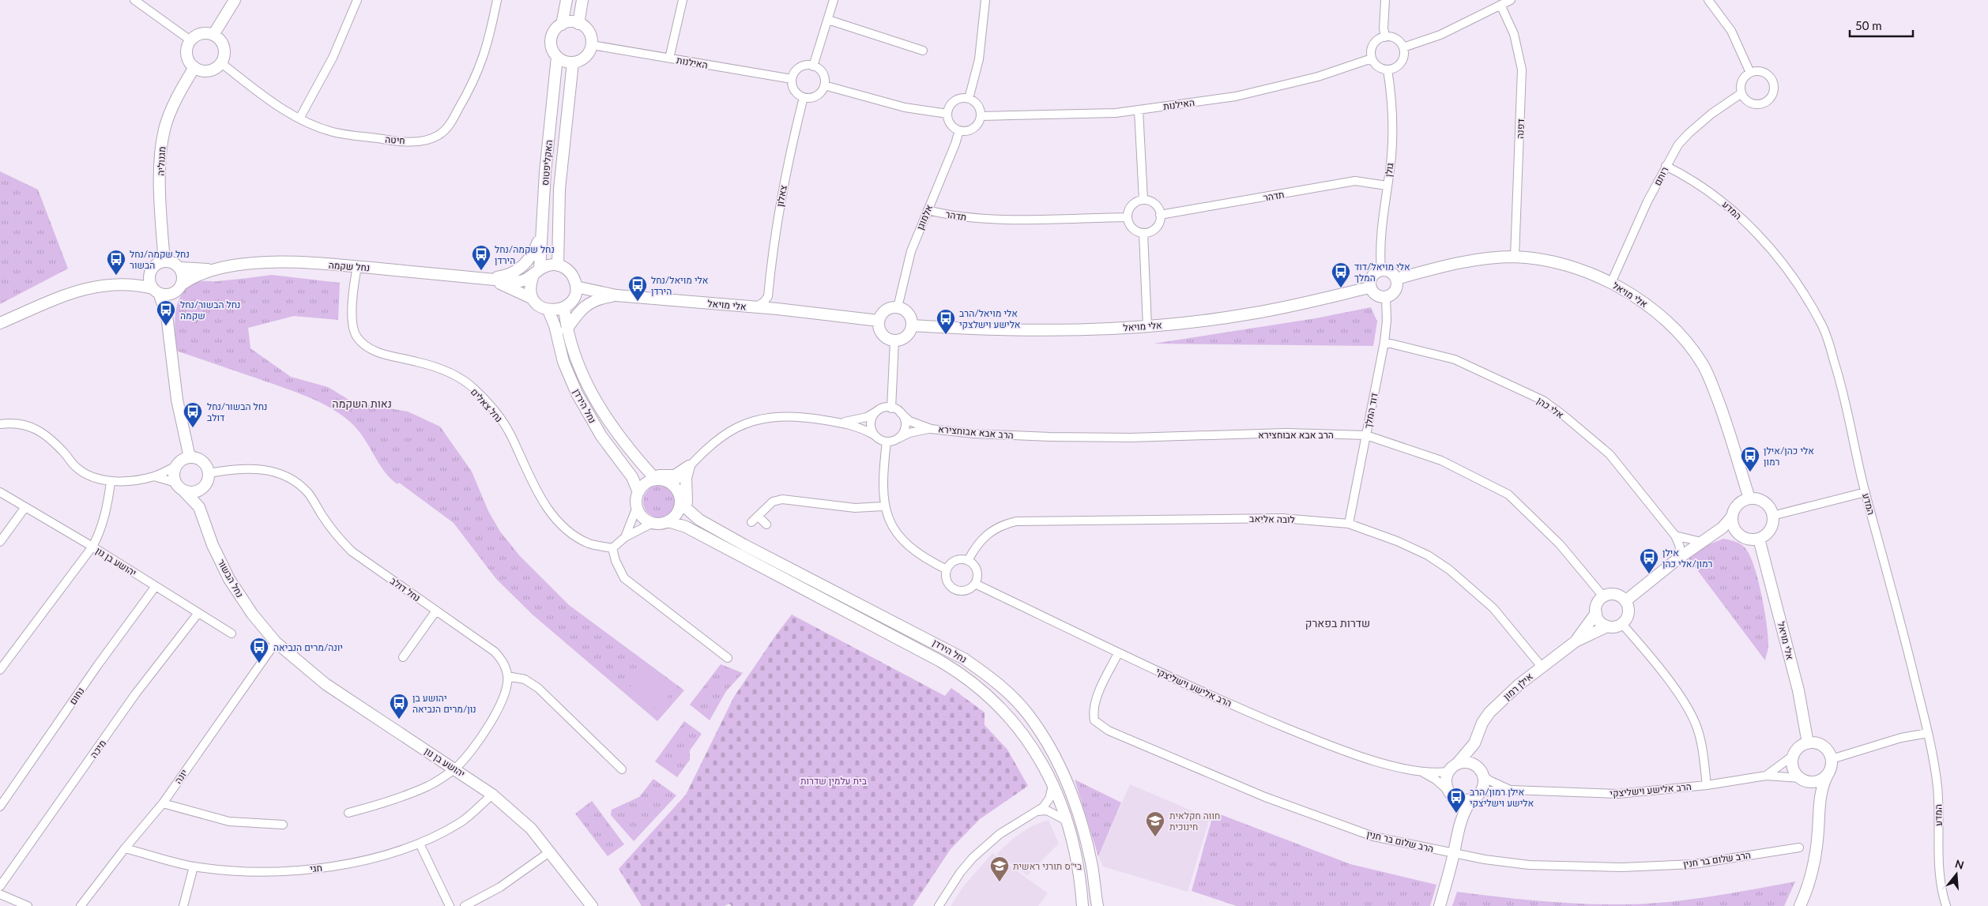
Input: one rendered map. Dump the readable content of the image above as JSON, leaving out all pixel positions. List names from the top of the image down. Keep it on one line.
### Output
{"streets":{"street":["האילנות","דפנה","חיטה","מגנוליה","האקליפטוס","גולן","רותם","צאלון","תדהר","המדע","אלמוגן","נחל שקמה","אלי מויאל","נחל צאלים","נחל הירדן","אלי כהן","דוד המלך","הרב אבא אבוחצירא","לובה אליאב","יהושע בן נון","נחל הבשור","נחל דולב","אילן רמון","הרב אלישע וישליצקי","נחום","מיכה","יונה","הרב שלום בר חנין","חגי"]},"crossings":[["האילנות","האקליפטוס"],["האילנות","גולן"],["האילנות","צאלון"],["האילנות","אלמוגן"],["דפנה","אלי מויאל"],["חיטה","מגנוליה"],["מגנוליה","נחל שקמה"],["האקליפטוס","נחל שקמה"],["האקליפטוס","אלי מויאל"],["האקליפטוס","נחל הירדן"],["גולן","תדהר"],["גולן","אלי מויאל"],["גולן","דוד המלך"],["רותם","המדע"],["רותם","אלי מויאל"],["תדהר","אלמוגן"],["אלמוגן","אלי מויאל"],["נחל שקמה","אלי מויאל"],["נחל שקמה","נחל צאלים"],["נחל שקמה","נחל הירדן"],["אלי מויאל","נחל הירדן"],["אלי מויאל","דוד המלך"],["אלי מויאל","הרב אלישע וישליצקי"],["אלי כהן","דוד המלך"],["דוד המלך","הרב אבא אבוחצירא"],["דוד המלך","לובה אליאב"],["הרב אבא אבוחצירא","אילן רמון"],["לובה אליאב","אילן רמון"],["לובה אליאב","הרב אלישע וישליצקי"],["יהושע בן נון","נחל הבשור"],["יהושע בן נון","נחום"],["יהושע בן נון","מיכה"],["יהושע בן נון","יונה"],["יהושע בן נון","חגי"],["נחל הבשור","נחל דולב"],["נחל הבשור","יונה"],["אילן רמון","הרב אלישע וישליצקי"],["הרב אלישע וישליצקי","הרב שלום בר חנין"],["יונה","חגי"]],"districts":["נאות השקמה","שדרות בפארק"],"parks":["בית עלמין שדרות"],"places":{"bus stop":["נחל שקמה/נחל הירדן","נחל שקמה/נחל הבשור","אלי מויאל/דוד המלך","אלי מויאל/נחל הירדן","נחל הבשור/נחל שקמה","אלי מויאל/הרב אלישע וישלצקי","נחל הבשור/נחל דולב","אלי כהן/אילן רמון","אילן רמון/אלי כהן","יונה/מרים הנביאה","יהושע בן נון/מרים הנביאה","אילן רמון/הרב אלישע וישליצקי"],"school or university":["חווה חקלאית חינוכית","בי\"ס תורני ראשית"]},"scale_bar":"50 m","north":"top"}
